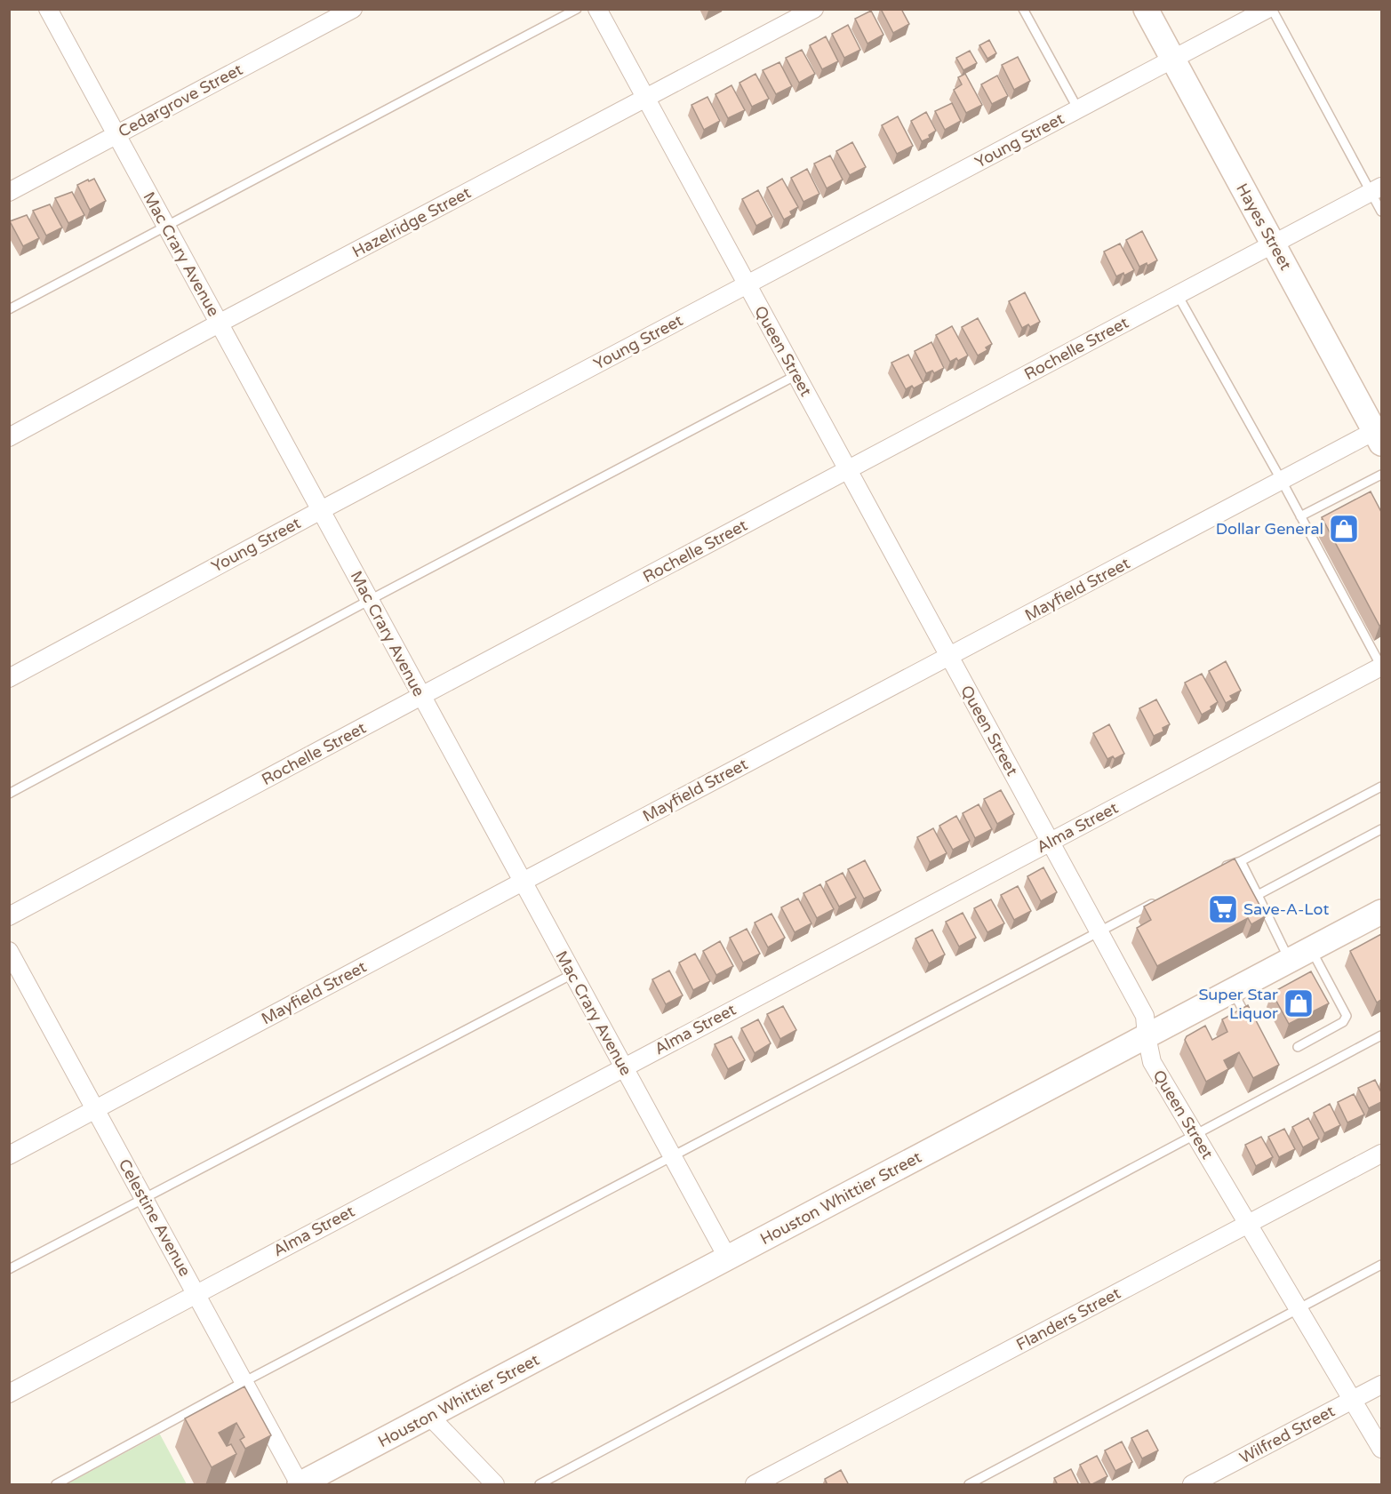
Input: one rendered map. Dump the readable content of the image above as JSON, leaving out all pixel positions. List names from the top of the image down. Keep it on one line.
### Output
{"streets":{"street":["Cedargrove Street","Young Street","Hazelridge Street","Hayes Street","Mac Crary Avenue","Rochelle Street","Queen Street","Mayfield Street","Alma Street","Houston Whittier Street","Celestine Avenue","Flanders Street","Wilfred Street"]},"crossings":[["Cedargrove Street","Mac Crary Avenue"],["Young Street","Hayes Street"],["Young Street","Mac Crary Avenue"],["Young Street","Queen Street"],["Hazelridge Street","Mac Crary Avenue"],["Hazelridge Street","Queen Street"],["Hayes Street","Rochelle Street"],["Hayes Street","Mayfield Street"],["Mac Crary Avenue","Rochelle Street"],["Mac Crary Avenue","Mayfield Street"],["Mac Crary Avenue","Alma Street"],["Mac Crary Avenue","Houston Whittier Street"],["Rochelle Street","Queen Street"],["Queen Street","Mayfield Street"],["Queen Street","Alma Street"],["Queen Street","Houston Whittier Street"],["Queen Street","Flanders Street"],["Queen Street","Wilfred Street"],["Mayfield Street","Celestine Avenue"],["Alma Street","Celestine Avenue"],["Houston Whittier Street","Celestine Avenue"]],"places":{"shop":["Dollar General","Super Star Liquor"],"supermarket":["Save-A-Lot"]}}
